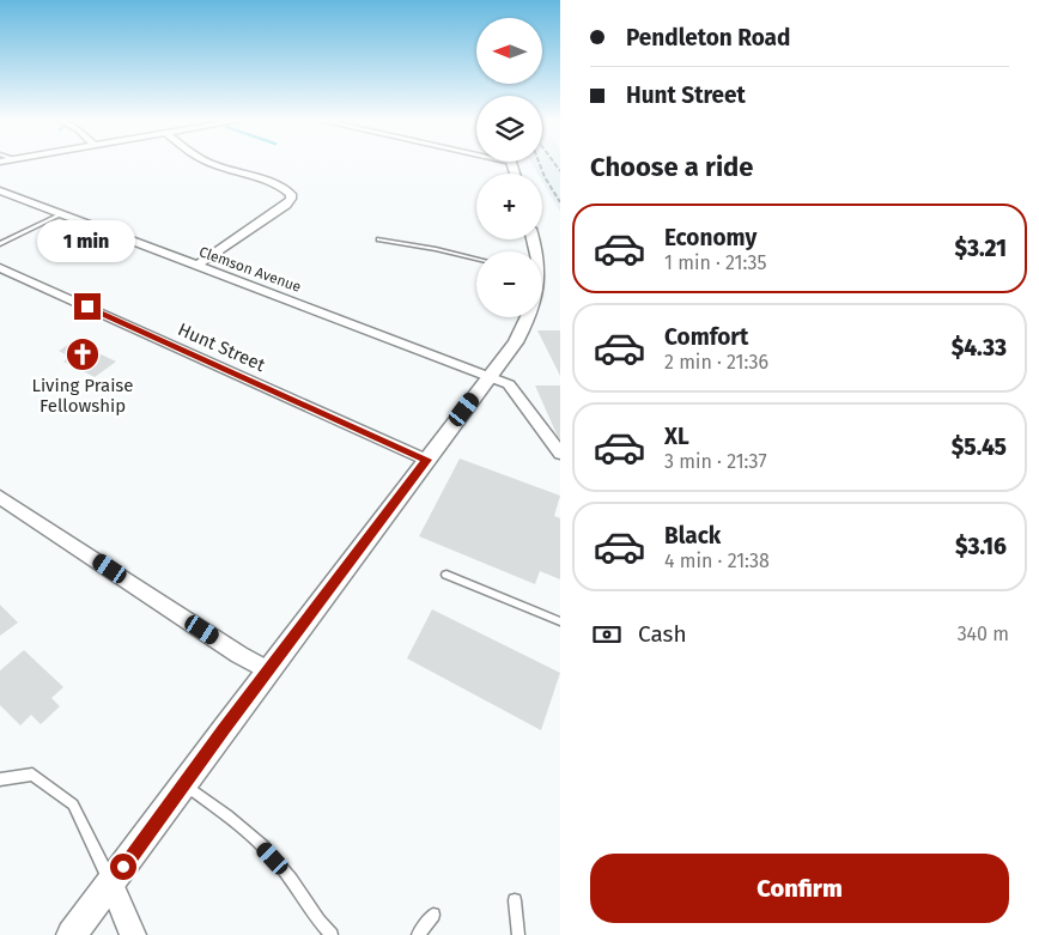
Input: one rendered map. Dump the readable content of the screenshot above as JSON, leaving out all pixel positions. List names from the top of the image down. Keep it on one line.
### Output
{"streets":{"street":["Clemson Avenue","Hunt Street"]},"places":{"church":["Living Praise Fellowship"]},"north":"left","page":{"banner":["Pendleton Road","Hunt Street"],"map_buttons":["+","−"],"heading":"Choose a ride","list":[{"name":"Economy","note":"1 min · 21:35","value":"$3.21"},{"name":"Comfort","note":"2 min · 21:36","value":"$4.33"},{"name":"XL","note":"3 min · 21:37","value":"$5.45"},{"name":"Black","note":"4 min · 21:38","value":"$3.16"}],"bubble":"1 min","pay":["Cash","340 m"],"buttons":"Confirm"}}
